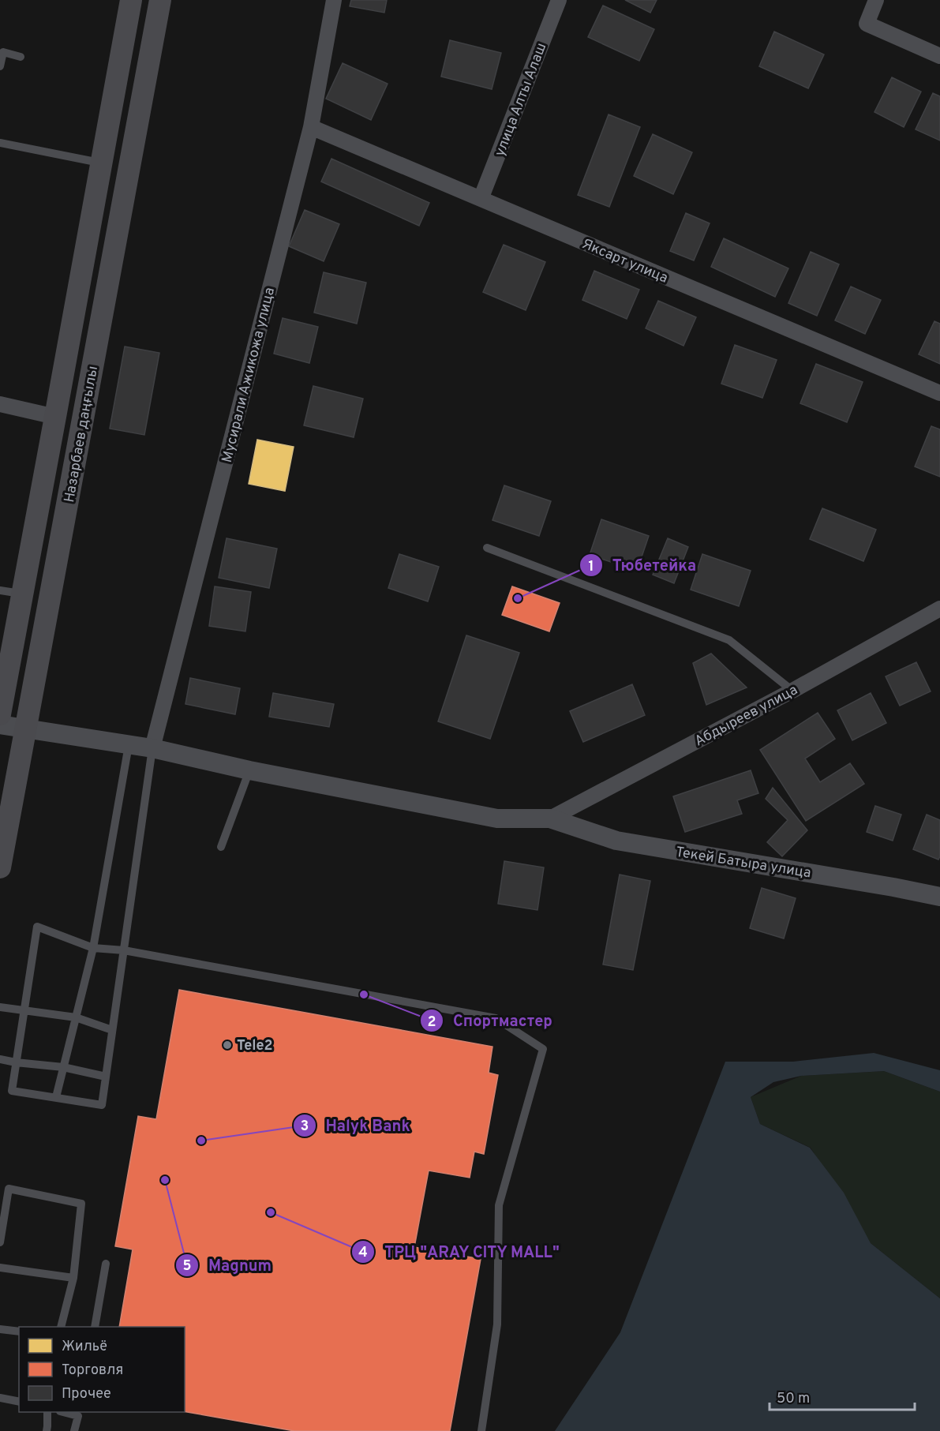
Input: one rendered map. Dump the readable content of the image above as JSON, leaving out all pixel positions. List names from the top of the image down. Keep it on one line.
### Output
{"streets":{"main road":["Назарбаев даңғылы"],"street":["улица Алты Алаш","Яксарт улица","Мусирали Ажикожа улица","Абдыреев улица","Текей Батыра улица"]},"crossings":[["улица Алты Алаш","Яксарт улица"],["Яксарт улица","Мусирали Ажикожа улица"],["Мусирали Ажикожа улица","Текей Батыра улица"],["Назарбаев даңғылы","Текей Батыра улица"],["Абдыреев улица","Текей Батыра улица"]],"places":["Тюбетейка","Спортмастер","Tele2","Halyk Bank","Magnum","ТРЦ \"ARAY CITY MALL\""],"legend":["Жильё","Торговля","Прочее"],"scale_bar":"50 m"}
